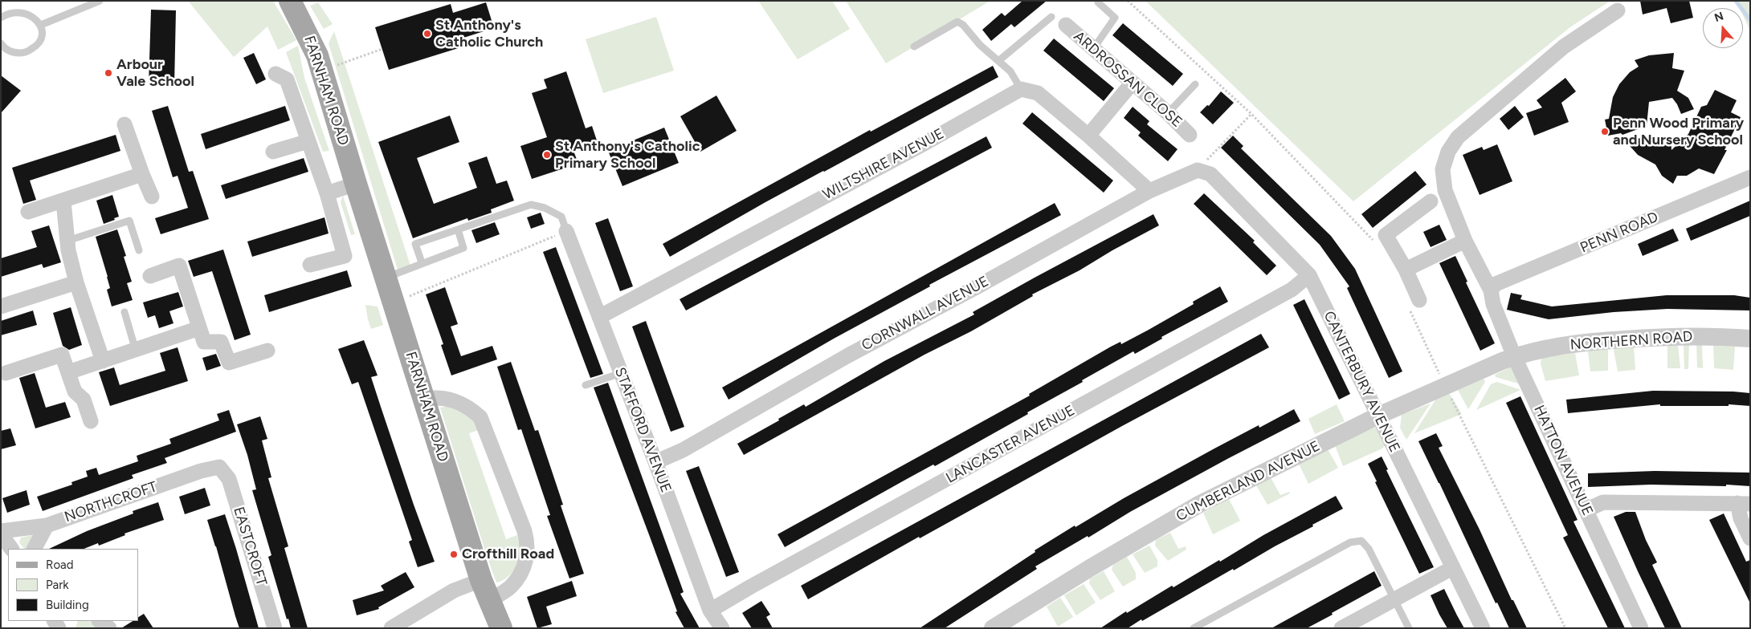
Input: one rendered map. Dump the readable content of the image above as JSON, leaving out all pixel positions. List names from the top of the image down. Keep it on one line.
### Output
{"streets":{"main road":["FARNHAM ROAD"],"street":["ARDROSSAN CLOSE","WILTSHIRE AVENUE","PENN ROAD","CORNWALL AVENUE","NORTHERN ROAD","CANTERBURY AVENUE","STAFFORD AVENUE","LANCASTER AVENUE","HATTON AVENUE","CUMBERLAND AVENUE","NORTHCROFT","EASTCROFT"]},"crossings":[["WILTSHIRE AVENUE","STAFFORD AVENUE"],["PENN ROAD","HATTON AVENUE"],["CORNWALL AVENUE","CANTERBURY AVENUE"],["CORNWALL AVENUE","STAFFORD AVENUE"],["NORTHERN ROAD","HATTON AVENUE"],["NORTHERN ROAD","CUMBERLAND AVENUE"],["CANTERBURY AVENUE","LANCASTER AVENUE"],["CANTERBURY AVENUE","CUMBERLAND AVENUE"],["STAFFORD AVENUE","LANCASTER AVENUE"],["HATTON AVENUE","CUMBERLAND AVENUE"],["NORTHCROFT","EASTCROFT"]],"places":["St Anthony's Catholic Church","Arbour Vale School","Penn Wood Primary and Nursery School","St Anthony's Catholic Primary School","Crofthill Road"],"legend":["Road","Park","Building"],"north":"top"}
